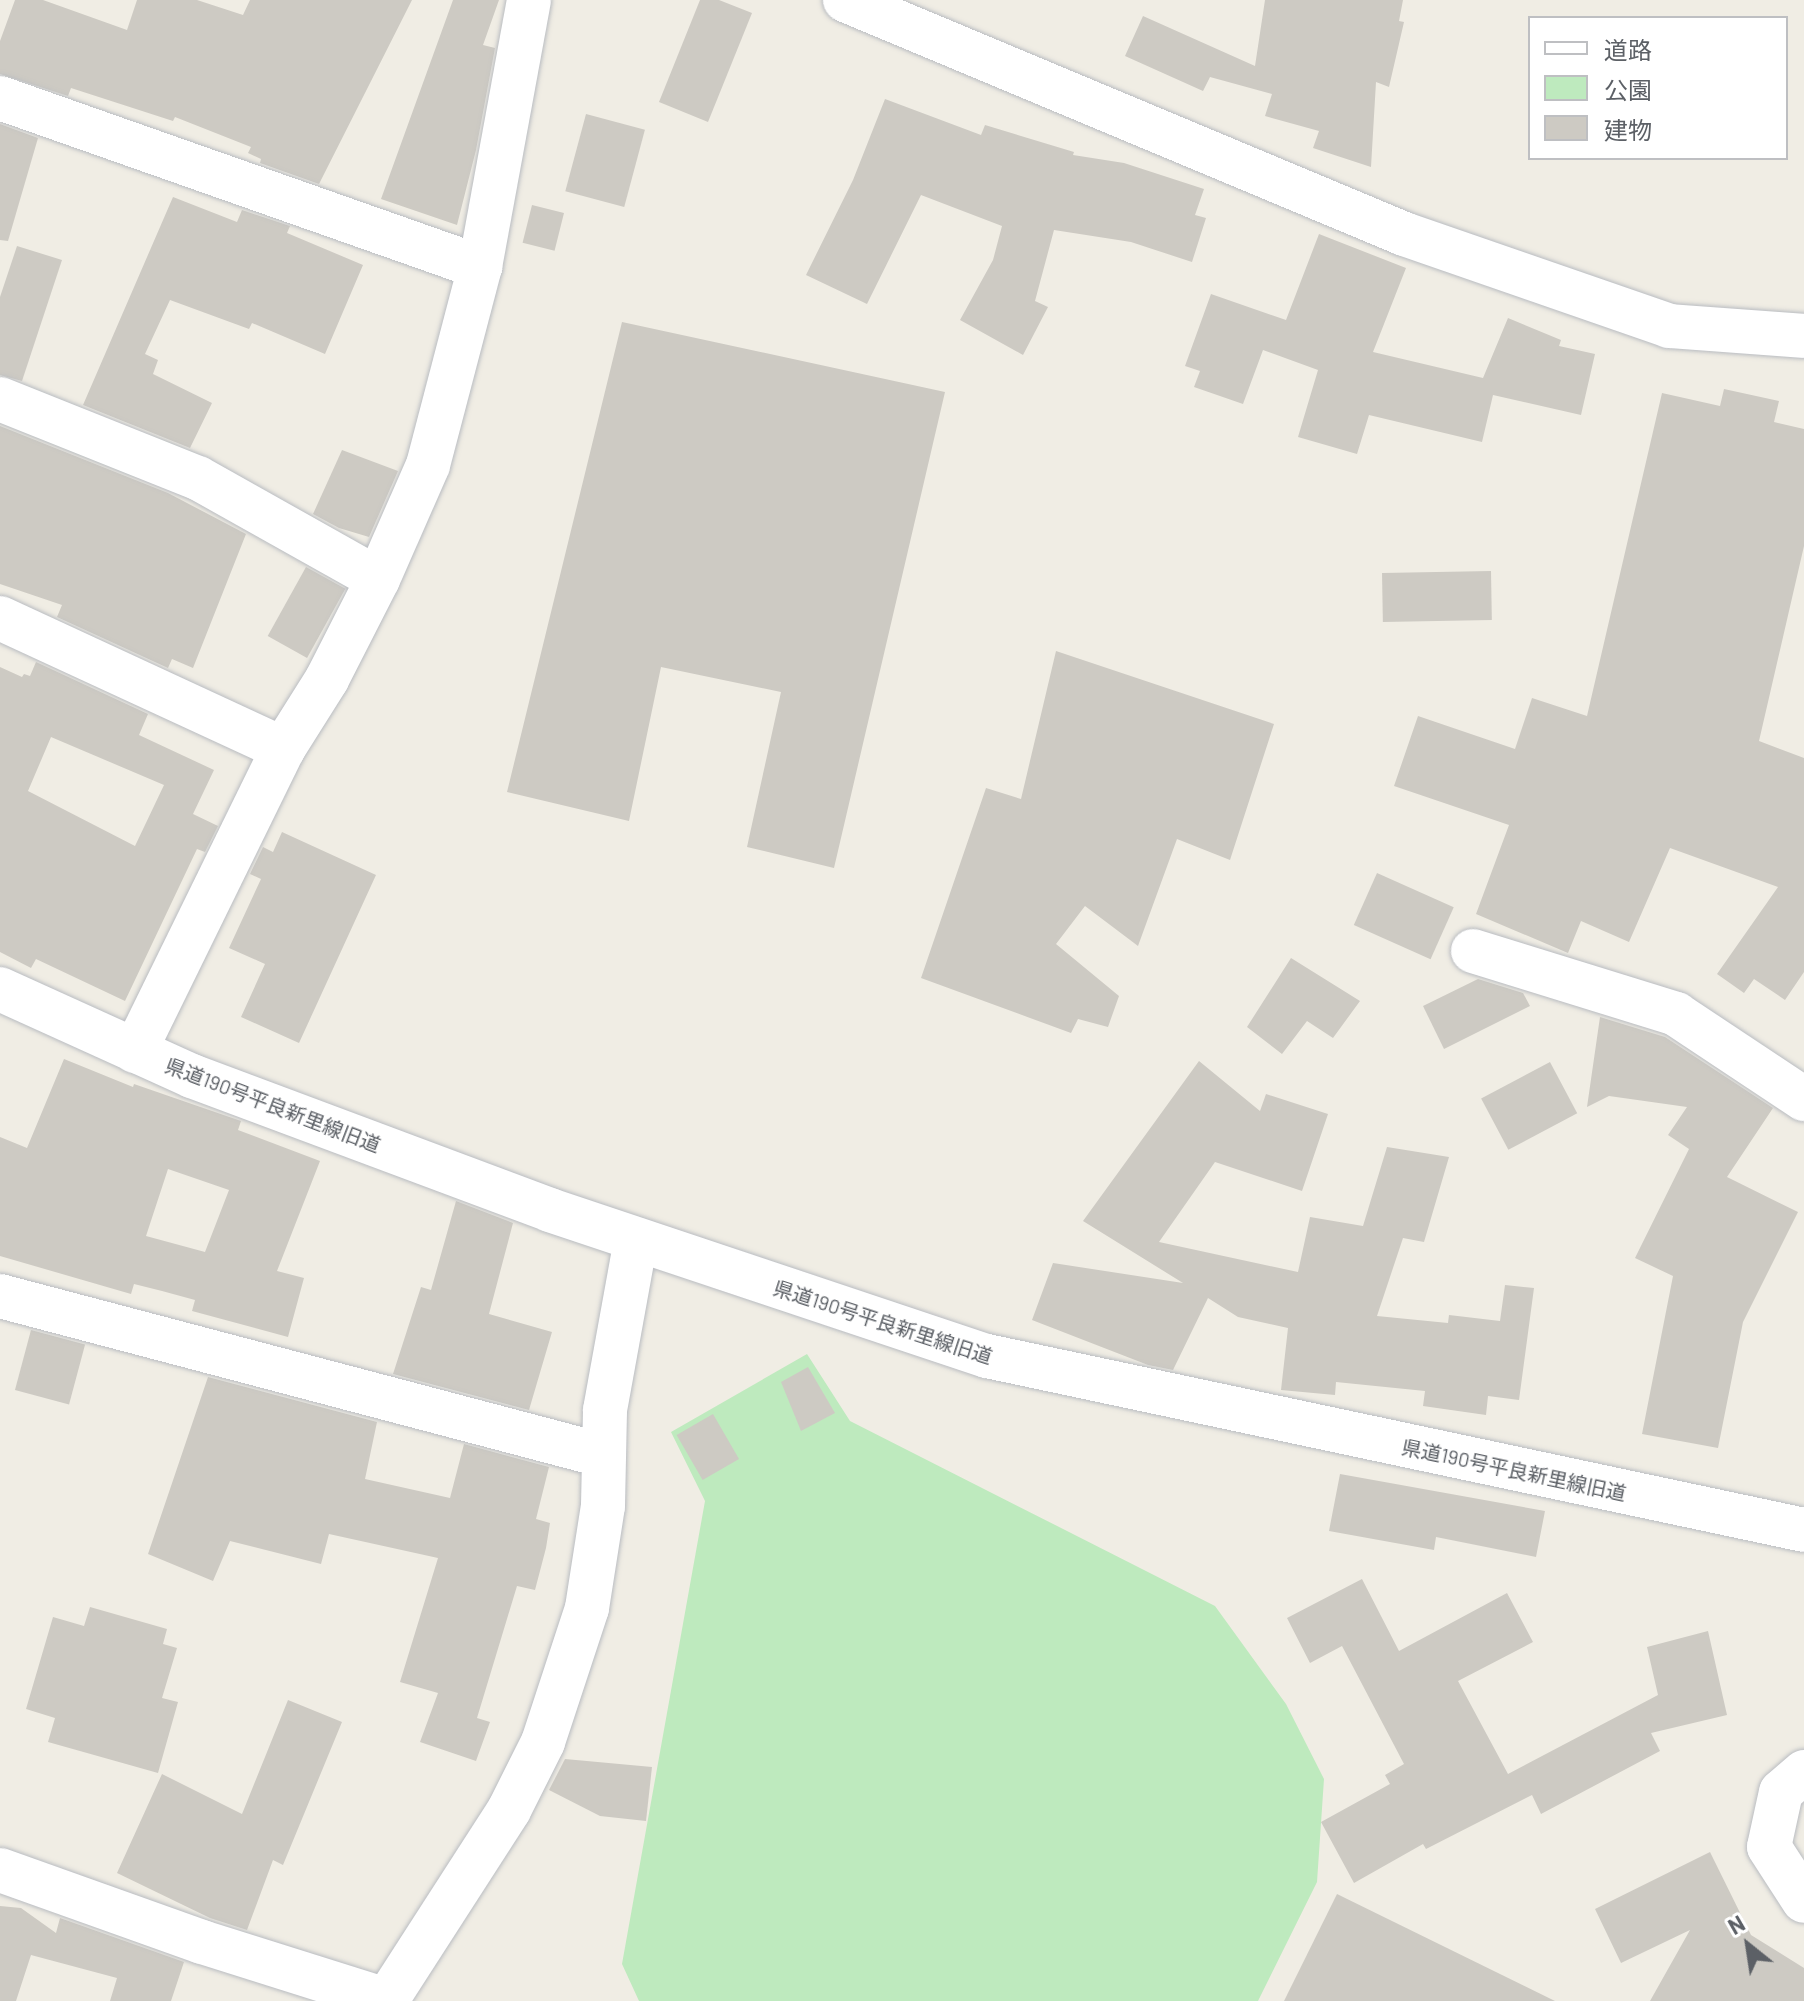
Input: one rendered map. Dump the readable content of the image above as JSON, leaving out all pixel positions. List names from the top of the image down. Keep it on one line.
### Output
{"streets":{"street":["県道190号平良新里線旧道"]},"legend":["道路","公園","建物"],"north":"top left"}
